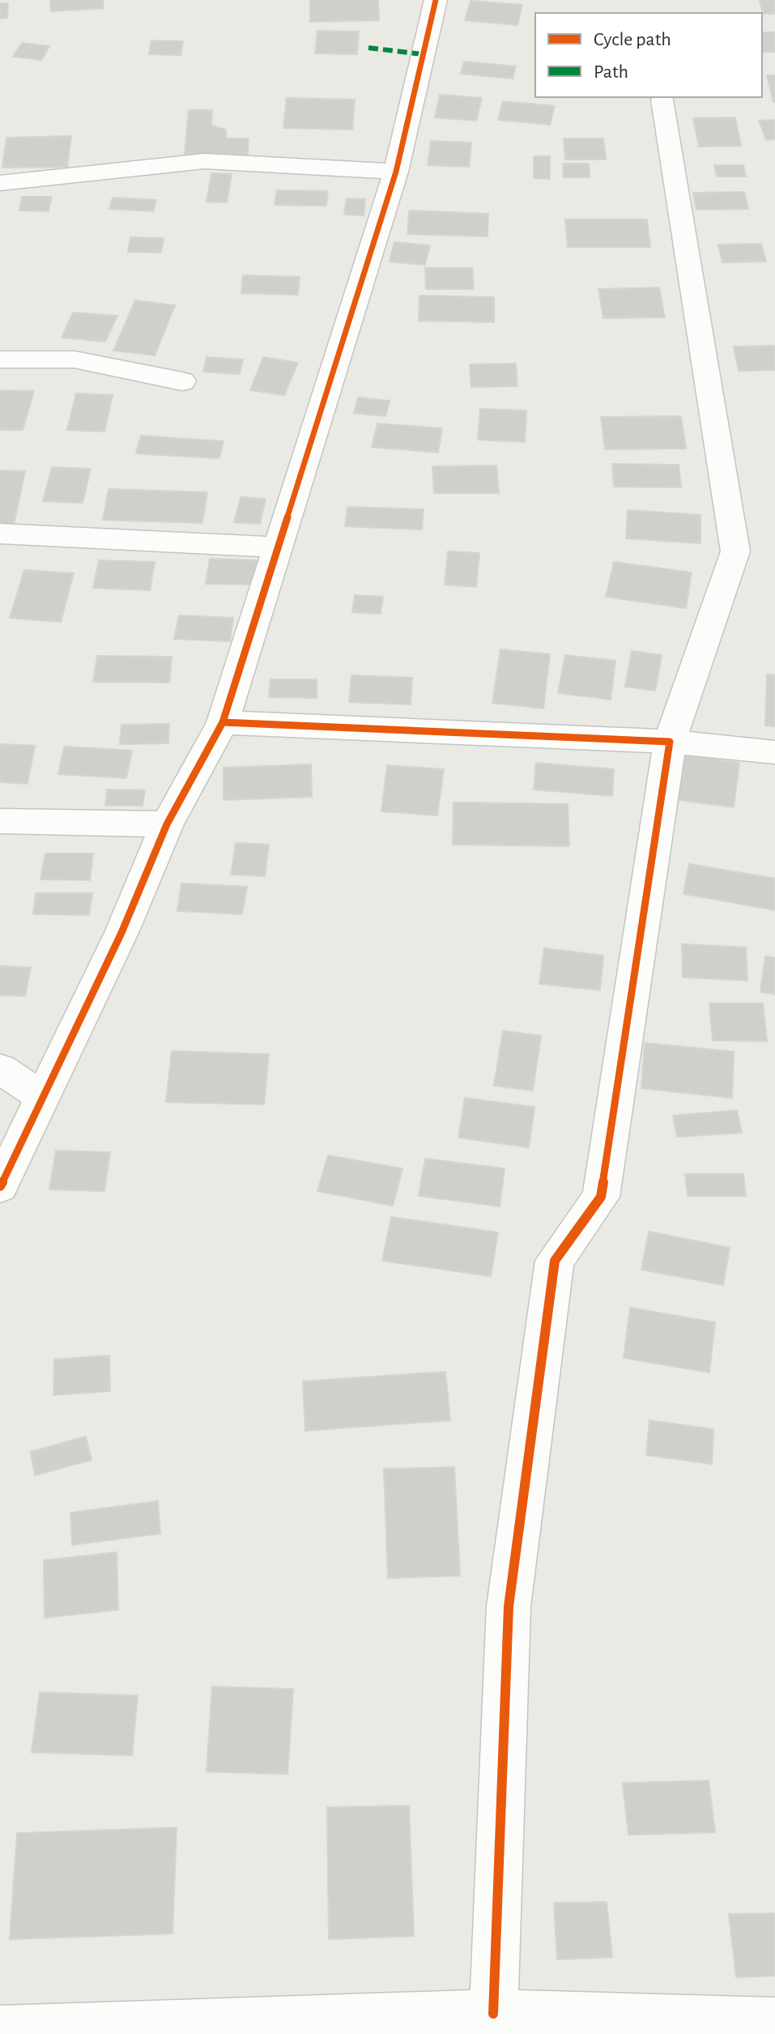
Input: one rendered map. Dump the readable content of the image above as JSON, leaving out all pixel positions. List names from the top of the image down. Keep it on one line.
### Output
{"legend":["Cycle path","Path"]}
